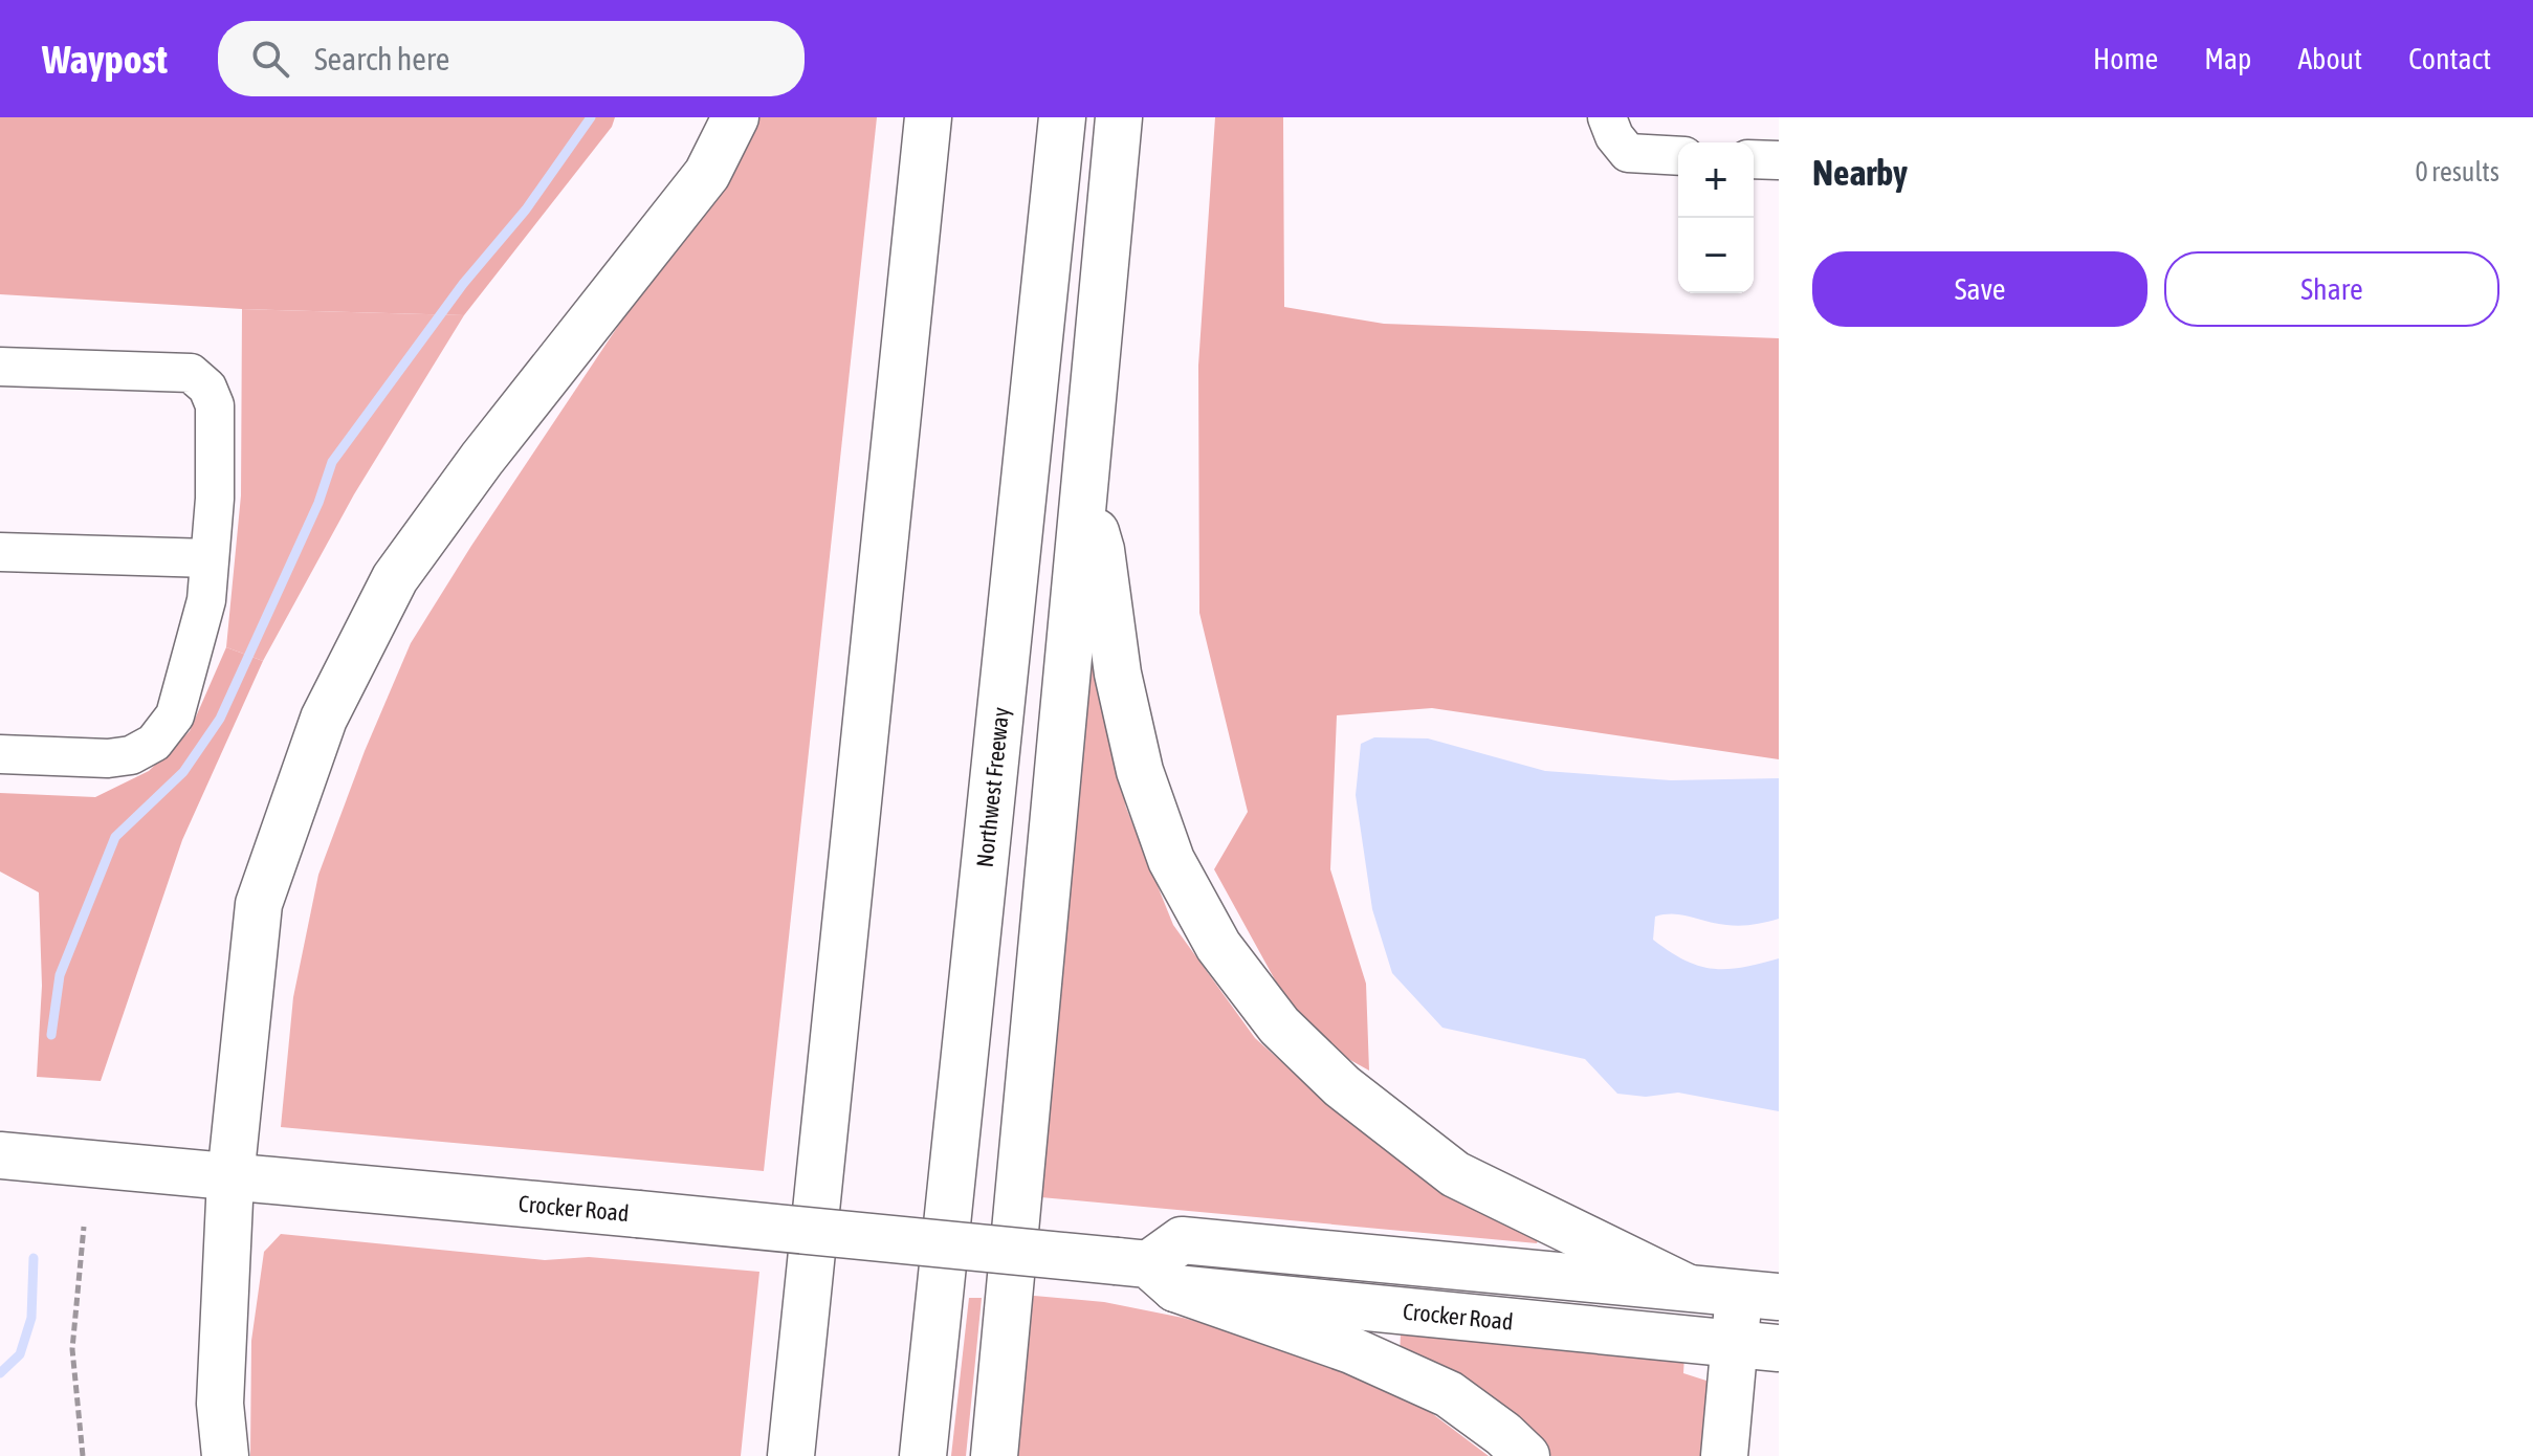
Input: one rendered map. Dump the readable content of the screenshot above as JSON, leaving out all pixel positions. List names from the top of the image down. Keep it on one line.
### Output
{"streets":{"main road":["Northwest Freeway","Crocker Road"]},"page":{"header":"Waypost","search":"Search here","nav":["Home","Map","About","Contact"],"heading":["Nearby","0 results"],"map_buttons":["+","−"],"buttons":["Save","Share"]}}
